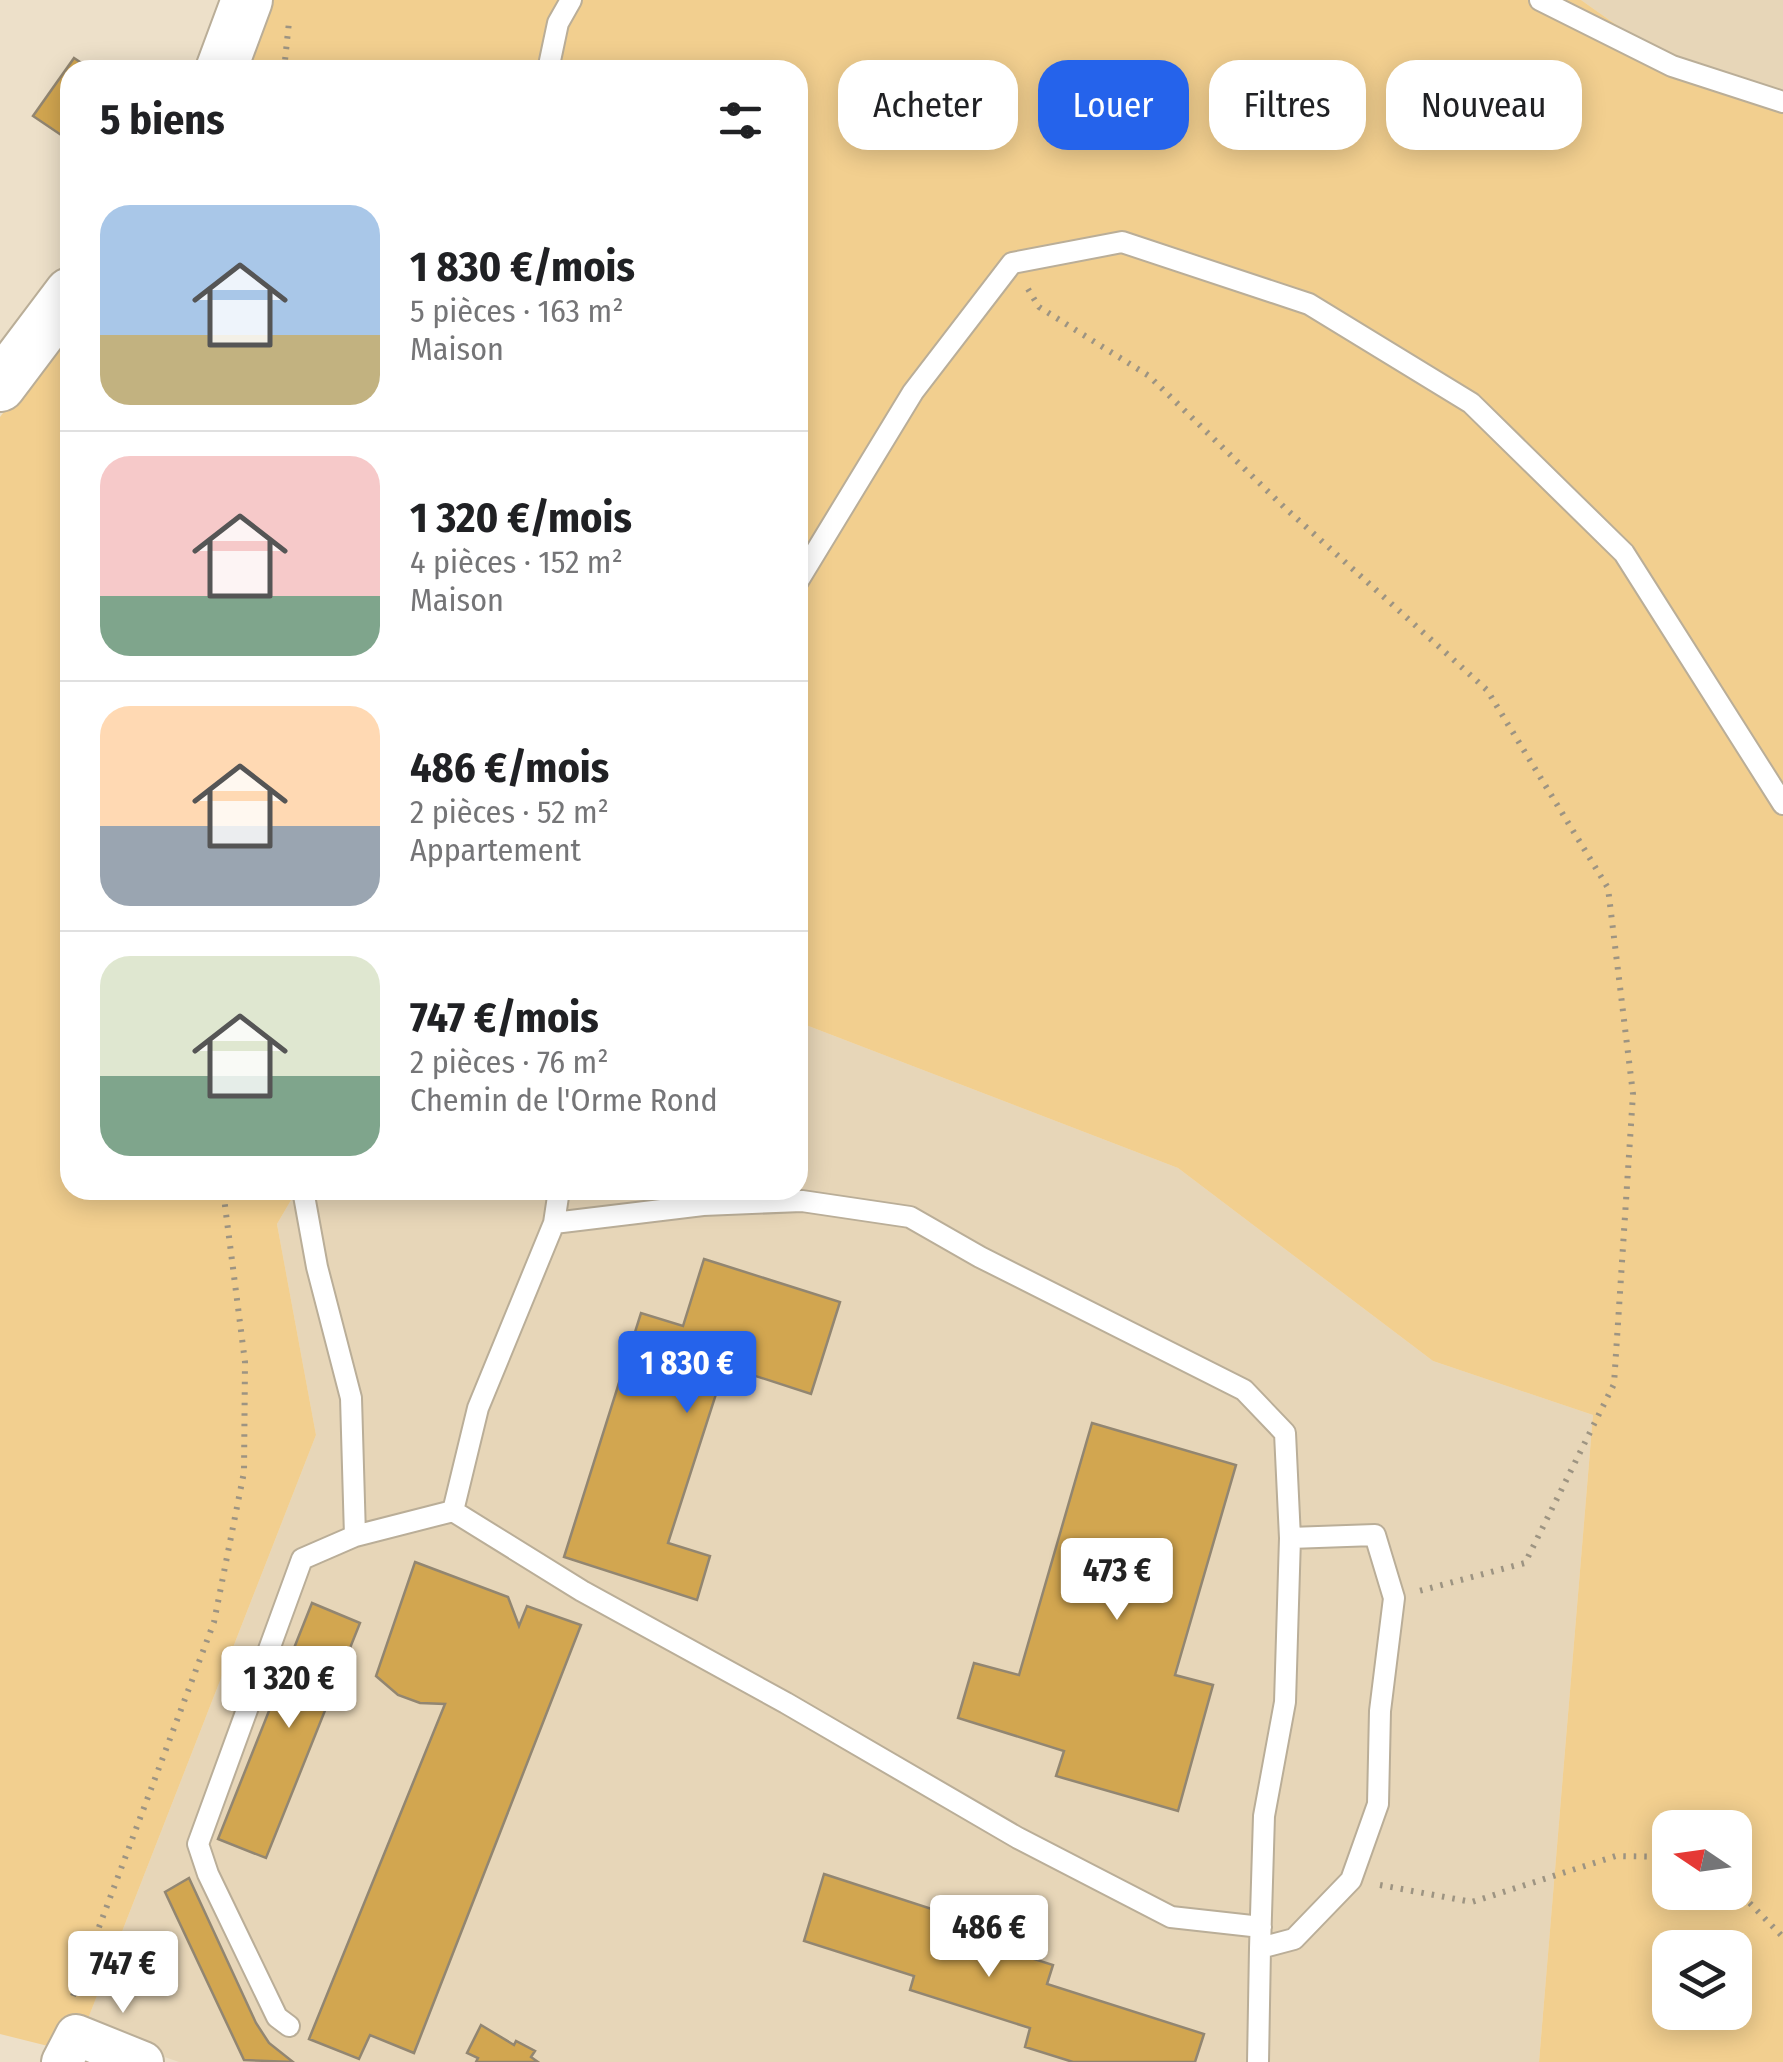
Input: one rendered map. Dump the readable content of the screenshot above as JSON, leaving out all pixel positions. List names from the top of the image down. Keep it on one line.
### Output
{"north":"left","page":{"chip":["Acheter","Louer","Filtres","Nouveau"],"heading":"5 biens","list":[{"name":"1 830 €/mois","note":"5 pièces · 163 m² · Maison"},{"name":"1 320 €/mois","note":"4 pièces · 152 m² · Maison"},{"name":"486 €/mois","note":"2 pièces · 52 m² · Appartement"},{"name":"747 €/mois","note":"2 pièces · 76 m² · Chemin de l'Orme Rond"}],"price":["1 830 €","473 €","1 320 €","486 €","747 €"]}}
